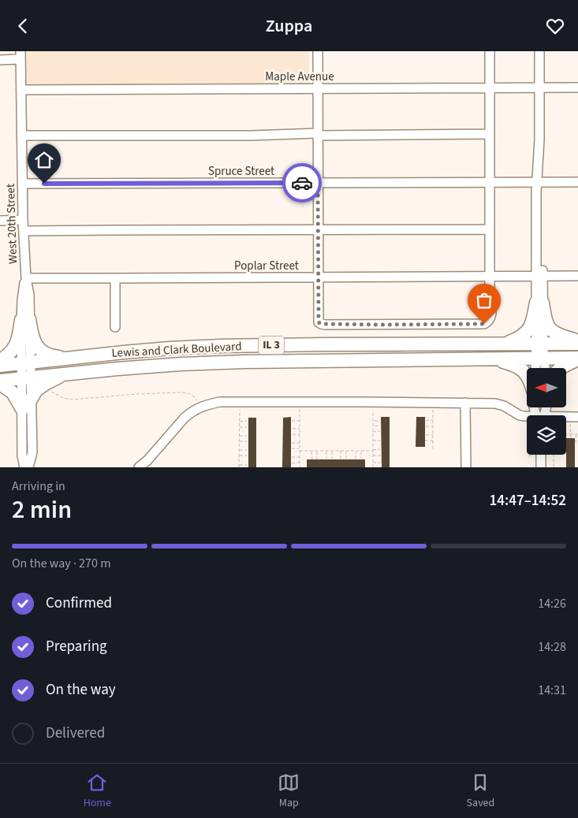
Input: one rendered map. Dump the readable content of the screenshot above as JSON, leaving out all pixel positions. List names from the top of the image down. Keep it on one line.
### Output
{"streets":{"highway":["IL 3","Lewis and Clark Boulevard"],"street":["Maple Avenue","Spruce Street","West 20th Street","Poplar Street"]},"crossings":[["Maple Avenue","West 20th Street"],["Spruce Street","West 20th Street"],["West 20th Street","Poplar Street"],["West 20th Street","Lewis and Clark Boulevard"],["IL 3","Lewis and Clark Boulevard"]],"north":"left","page":{"header":"Zuppa","heading":["2 min","Arriving in","14:47–14:52"],"bar":"On the way · 270 m","list":[["Confirmed","14:26"],["Preparing","14:28"],["On the way","14:31"],"Delivered"],"tabs":["Home","Map","Saved"]}}
